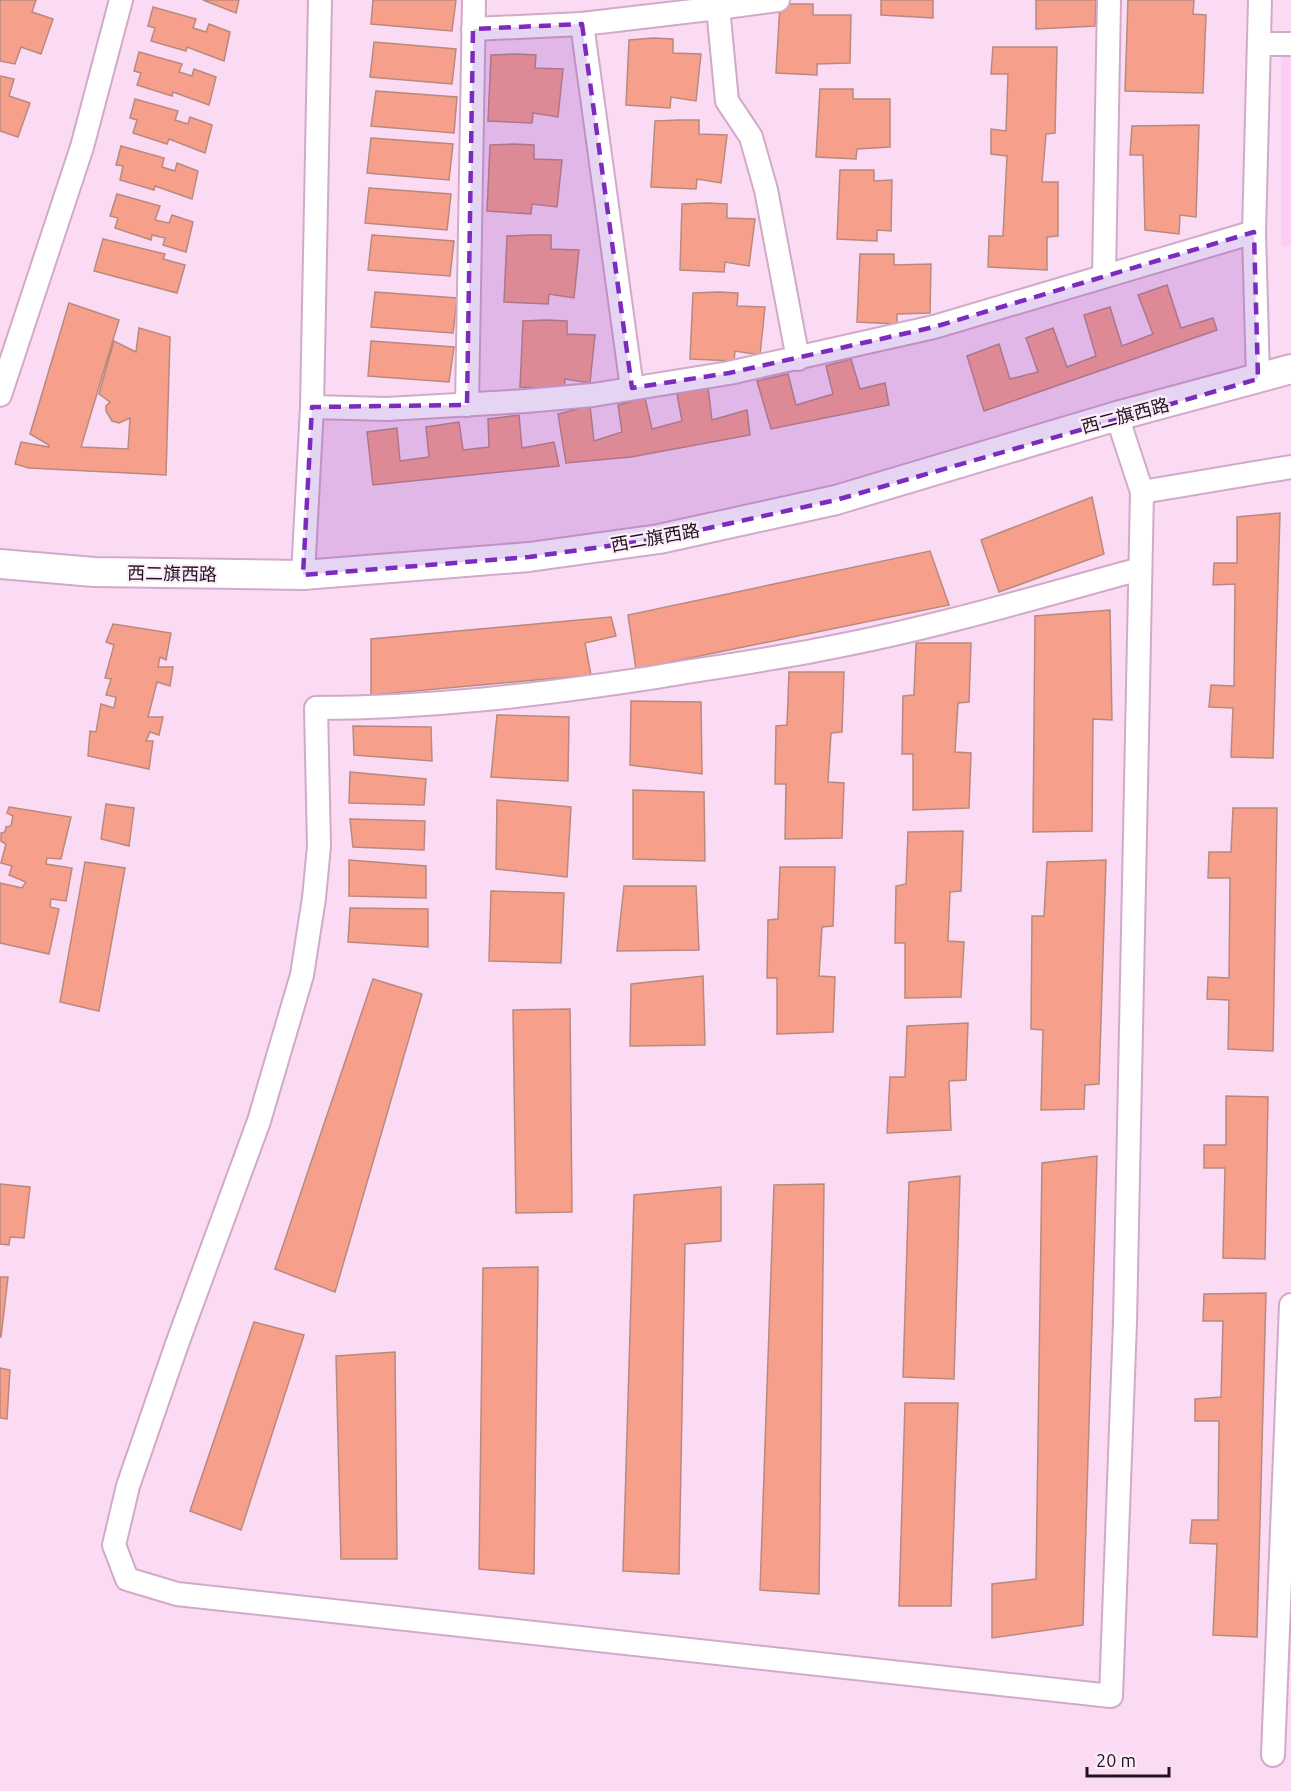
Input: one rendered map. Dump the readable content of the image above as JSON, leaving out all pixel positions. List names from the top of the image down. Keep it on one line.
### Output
{"streets":{"street":["西二旗西路"]},"scale_bar":"20 m"}
